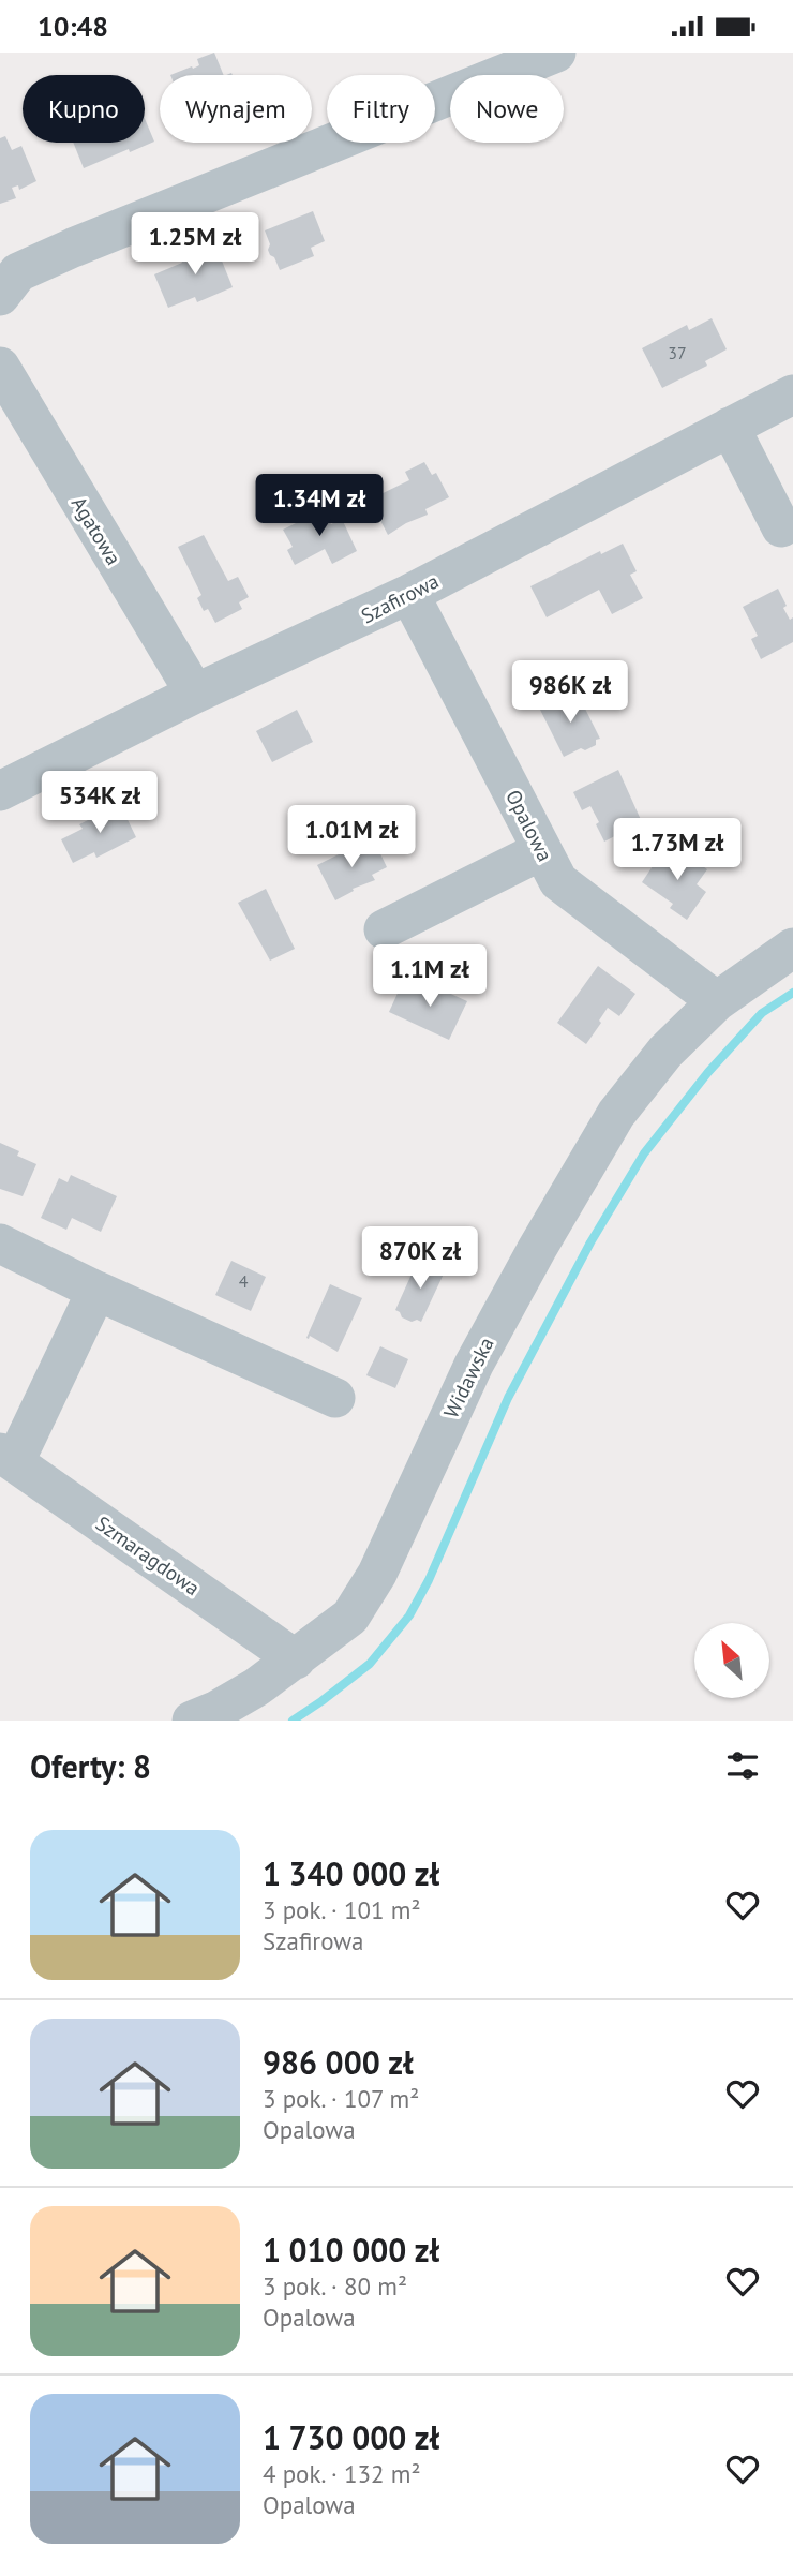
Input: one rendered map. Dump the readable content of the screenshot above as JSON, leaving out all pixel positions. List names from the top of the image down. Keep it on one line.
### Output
{"streets":{"street":["Agatowa","Szafirowa","Opalowa","Widawska","Szmaragdowa"]},"crossings":[["Agatowa","Szafirowa"],["Szafirowa","Opalowa"],["Opalowa","Widawska"],["Widawska","Szmaragdowa"]],"house_numbers":["37","4"],"north":"top left","page":{"status":"10:48","chip":["Kupno","Wynajem","Filtry","Nowe"],"price":["1.25M zł","1.34M zł","986K zł","534K zł","1.01M zł","1.73M zł","1.1M zł","870K zł"],"heading":"Oferty: 8","list":[{"name":"1 340 000 zł","note":"3 pok. · 101 m² · Szafirowa"},{"name":"986 000 zł","note":"3 pok. · 107 m² · Opalowa"},{"name":"1 010 000 zł","note":"3 pok. · 80 m² · Opalowa"},{"name":"1 730 000 zł","note":"4 pok. · 132 m² · Opalowa"}]}}
